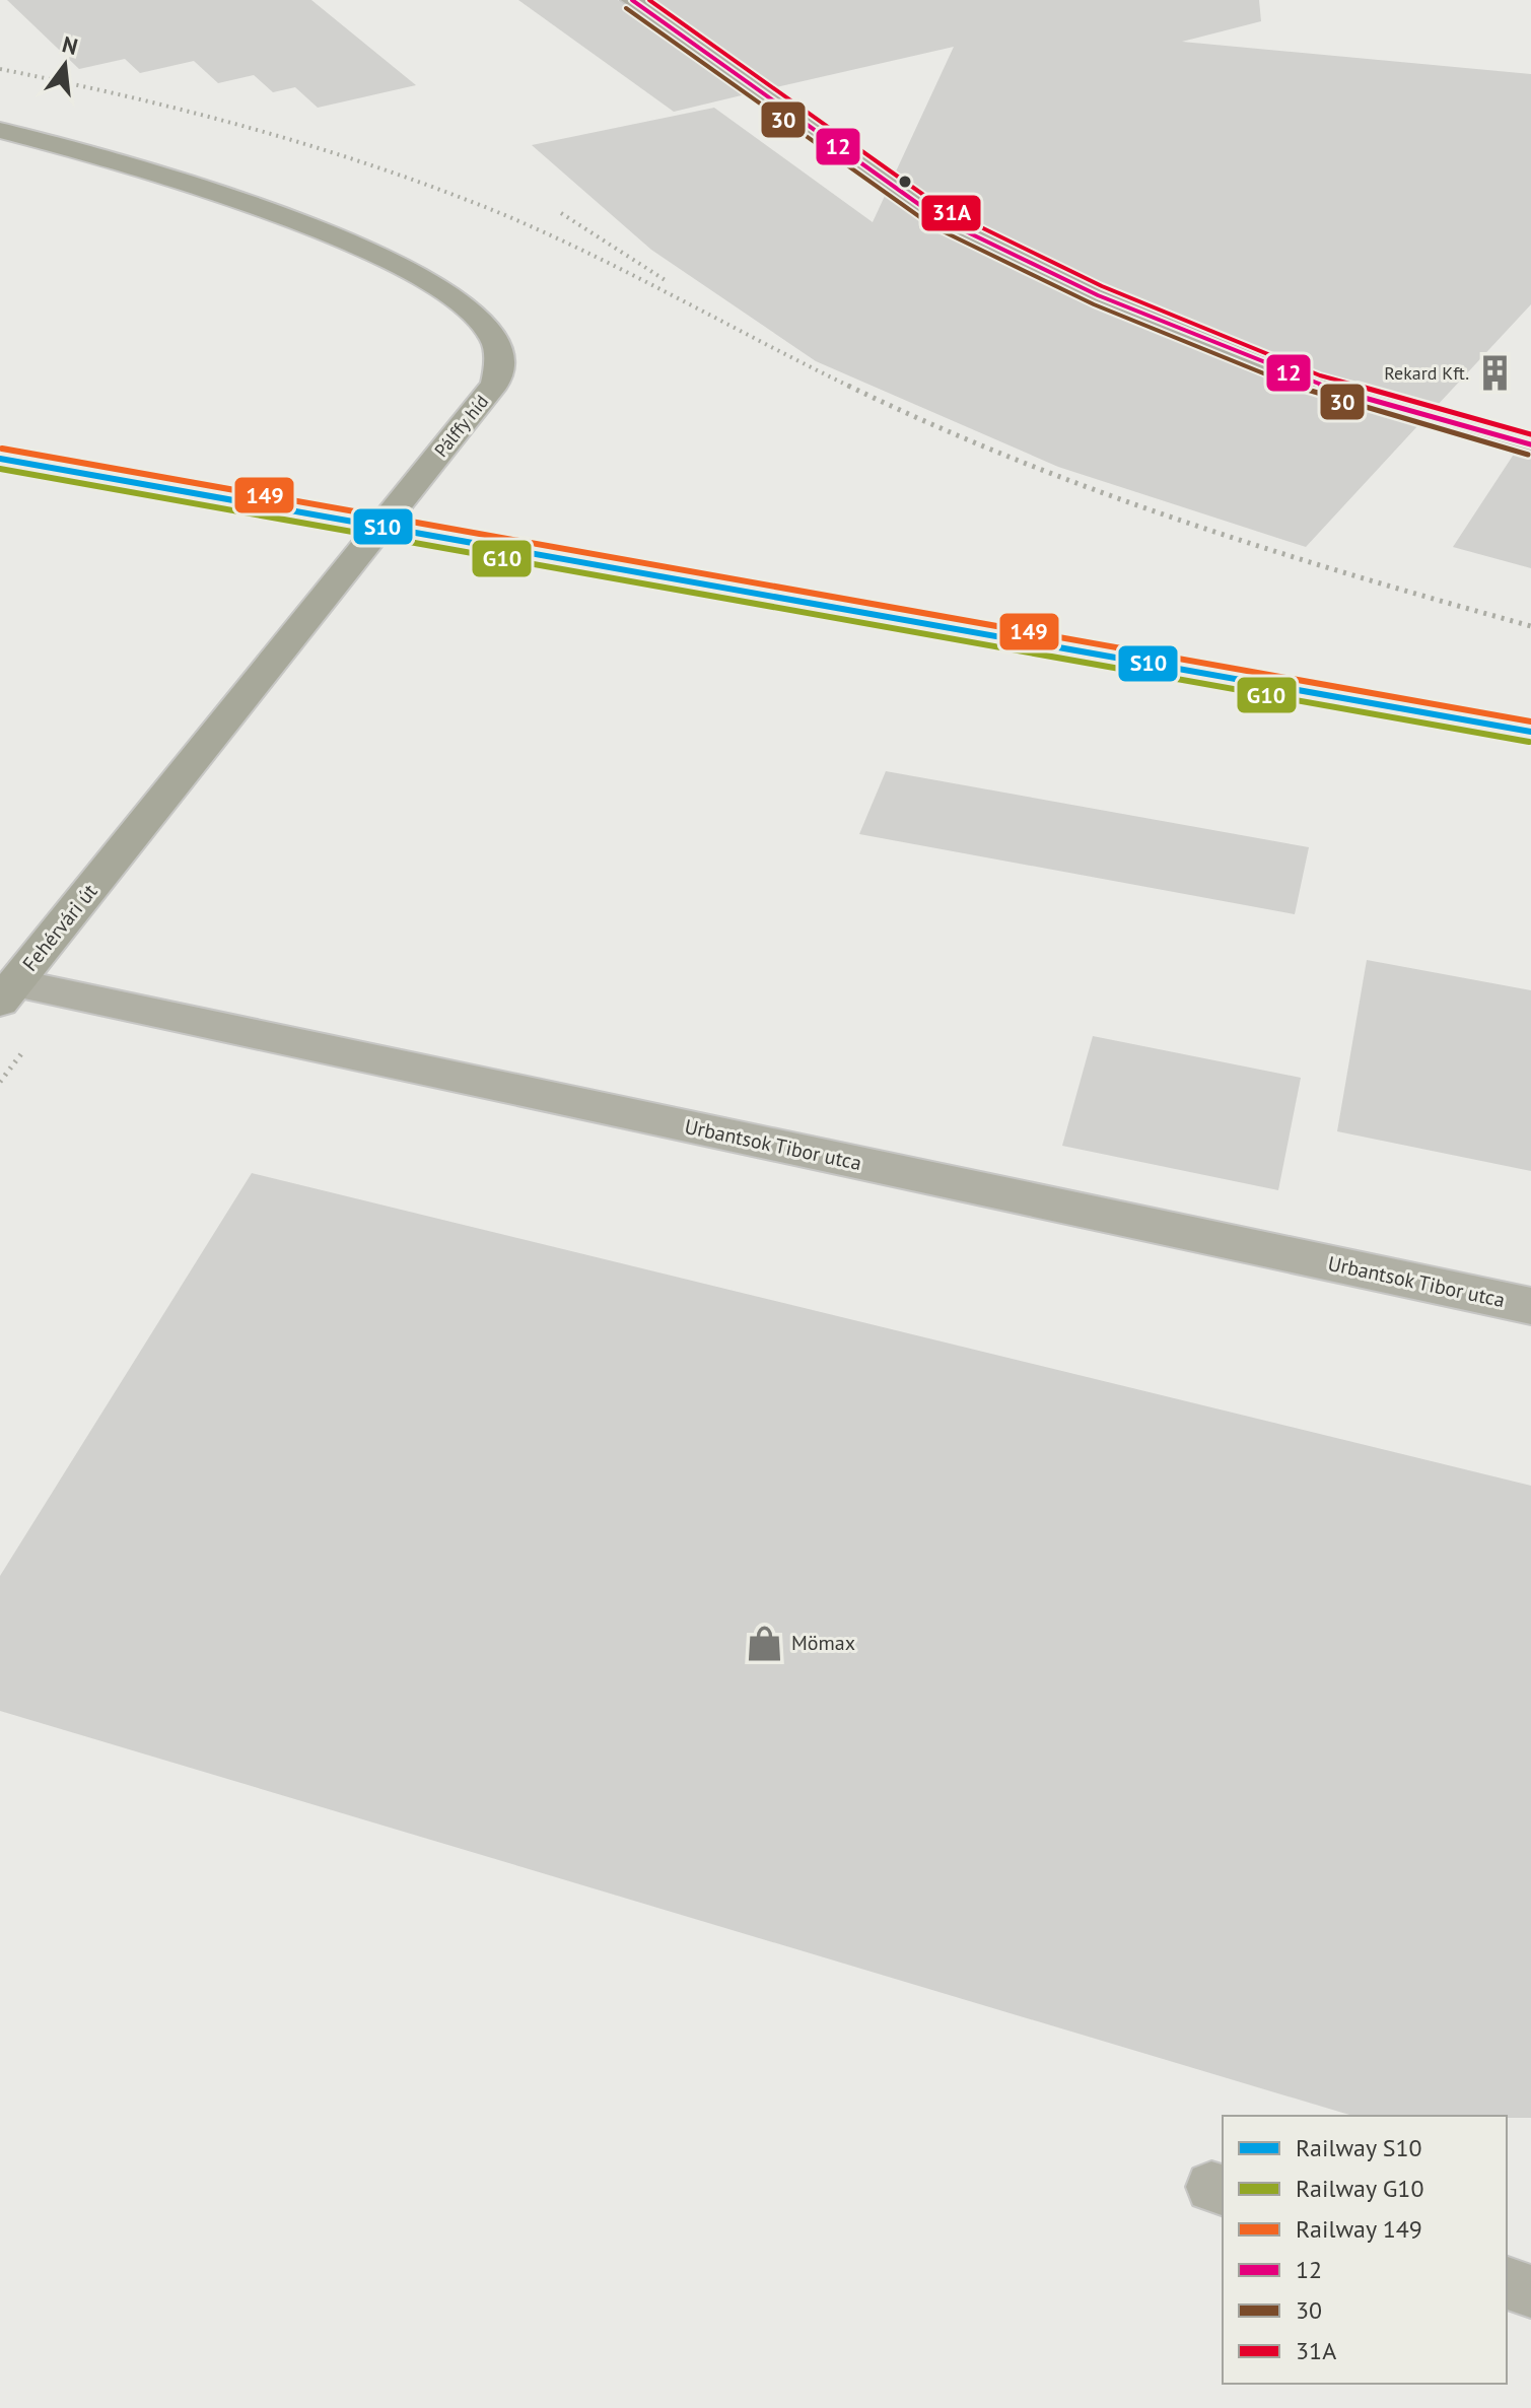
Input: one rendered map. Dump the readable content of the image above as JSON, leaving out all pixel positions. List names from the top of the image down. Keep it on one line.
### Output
{"streets":{"main road":["Pálffy híd","Fehérvári út"],"street":["Urbantsok Tibor utca"]},"crossings":[["Pálffy híd","Fehérvári út"],["Fehérvári út","Urbantsok Tibor utca"]],"places":{"building":["Rekard Kft."],"shop":["Mömax"]},"lines":["transit line 12","transit line 31A","transit line 30","rail line 149","rail line S10","rail line G10"],"legend":["Railway S10","Railway G10","Railway 149","12","30","31A"],"north":"top"}
